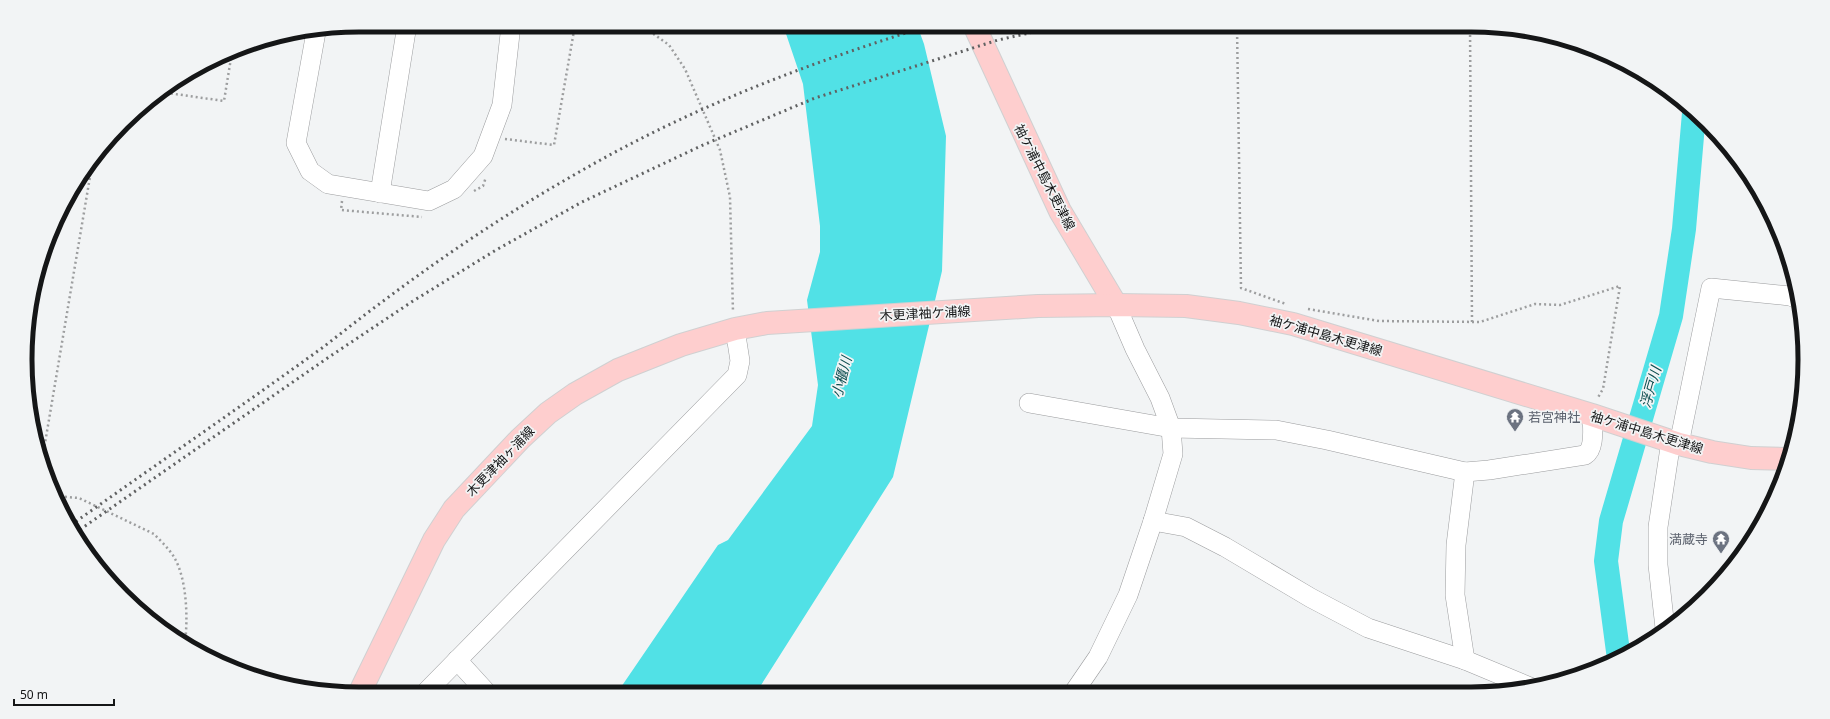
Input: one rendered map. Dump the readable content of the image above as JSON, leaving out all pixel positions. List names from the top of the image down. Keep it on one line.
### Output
{"streets":{"main road":["袖ケ浦中島木更津線","木更津袖ケ浦線","木更津袖ヶ浦線"]},"crossings":[["袖ケ浦中島木更津線","木更津袖ケ浦線"],["木更津袖ケ浦線","木更津袖ヶ浦線"]],"water":["小櫃川","浮戸川"],"places":{"temple":["若宮神社","満蔵寺"]},"scale_bar":"50 m"}
